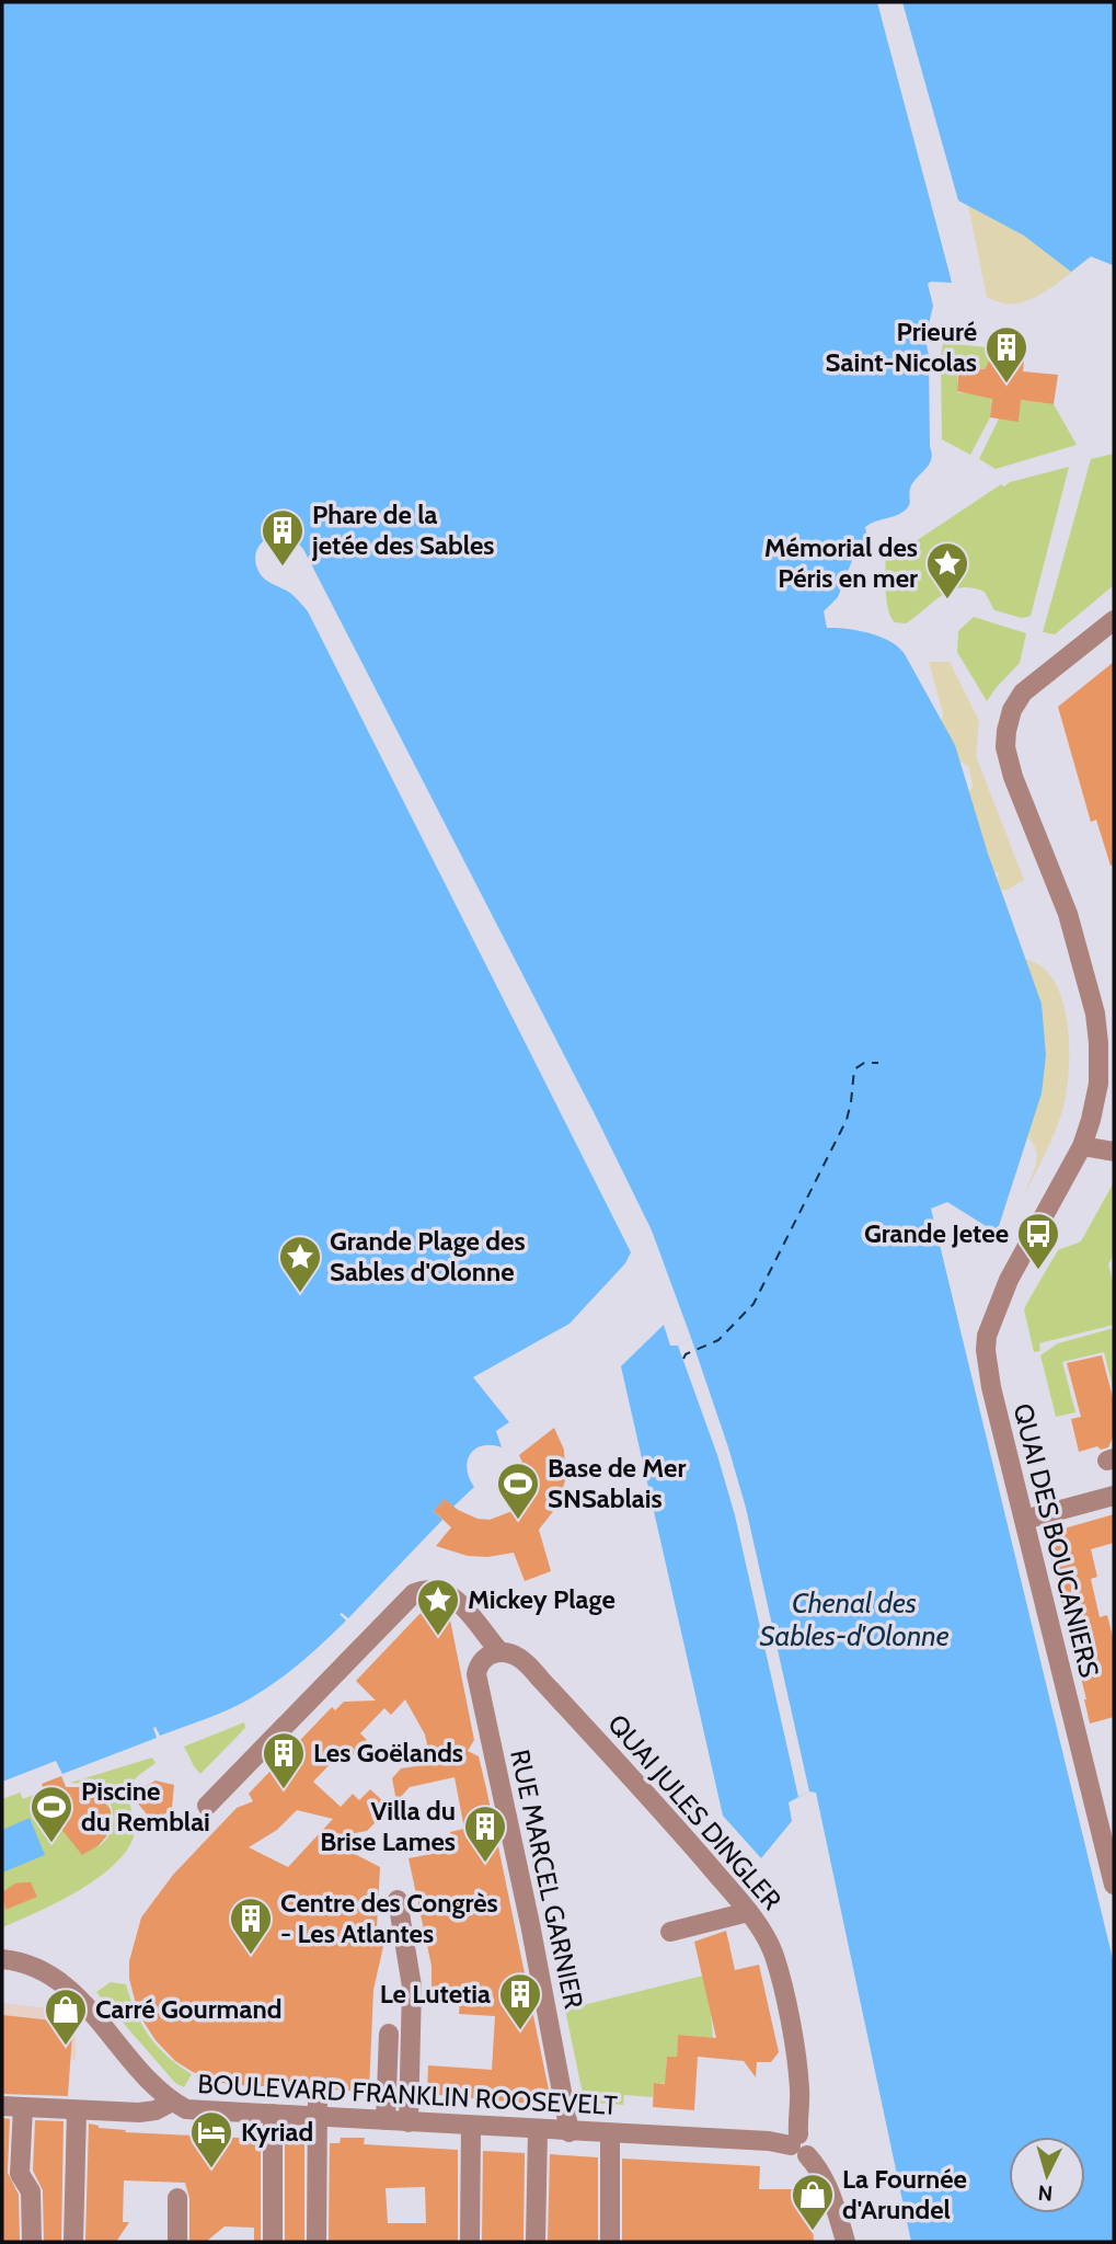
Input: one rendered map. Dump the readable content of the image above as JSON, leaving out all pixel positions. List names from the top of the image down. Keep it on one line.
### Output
{"streets":{"street":["QUAI DES BOUCANIERS","QUAI JULES DINGLER","RUE MARCEL GARNIER","BOULEVARD FRANKLIN ROOSEVELT"]},"crossings":[["QUAI JULES DINGLER","RUE MARCEL GARNIER"],["QUAI JULES DINGLER","BOULEVARD FRANKLIN ROOSEVELT"],["RUE MARCEL GARNIER","BOULEVARD FRANKLIN ROOSEVELT"]],"water":["Chenal des Sables-d'Olonne"],"places":{"building":["Prieuré Saint-Nicolas","Phare de la jetée des Sables","Les Goëlands","Villa du Brise Lames","Centre des Congrès - Les Atlantes","Le Lutetia"],"place":["Mémorial des Péris en mer","Grande Plage des Sables d'Olonne","Mickey Plage"],"bus stop":["Grande Jetee"],"sports":["Base de Mer SNSablais","Piscine du Remblai"],"shop":["Carré Gourmand","La Fournée d'Arundel"],"hotel":["Kyriad"]},"north":"bottom"}
